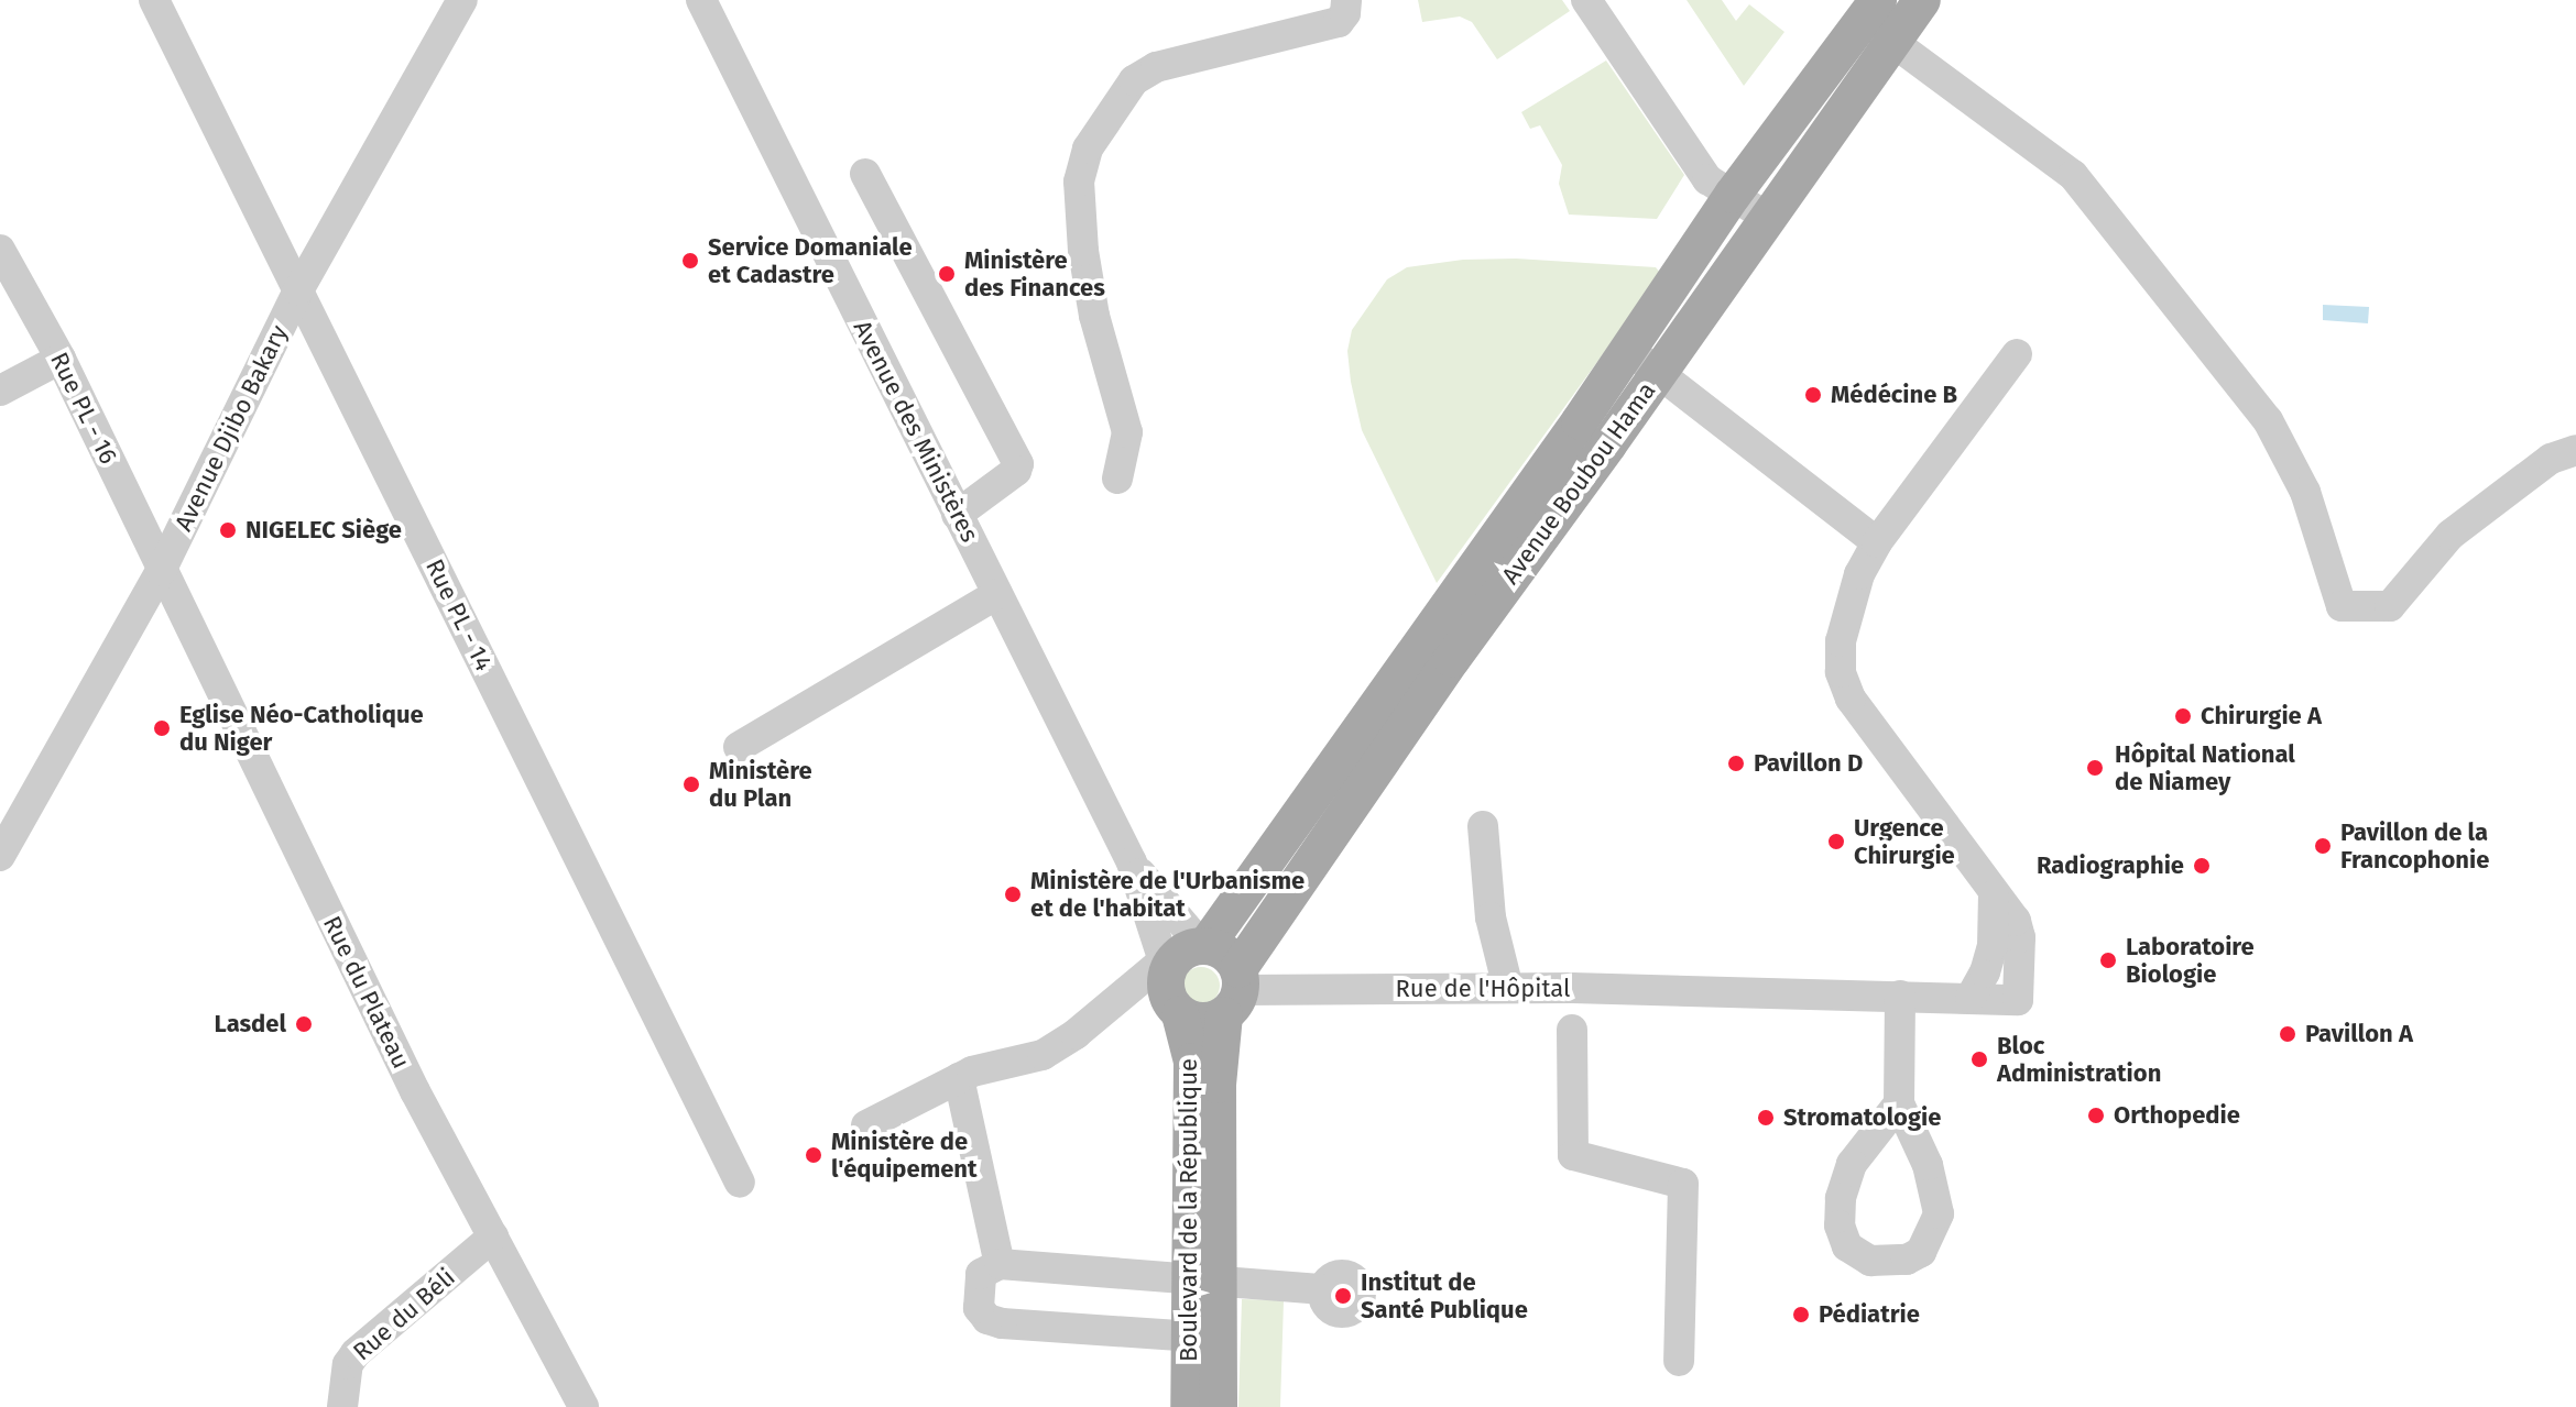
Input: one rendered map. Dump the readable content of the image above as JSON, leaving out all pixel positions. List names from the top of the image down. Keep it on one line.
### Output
{"streets":{"main road":["Avenue Boubou Hama","Boulevard de la République"],"street":["Rue PL - 16","Avenue Djibo Bakary","Avenue des Ministères","Rue PL - 14","Rue de l'Hôpital","Rue du Plateau","Rue du Béli"]},"crossings":[["Rue PL - 16","Avenue Djibo Bakary"],["Rue PL - 16","Rue du Plateau"],["Avenue Djibo Bakary","Rue PL - 14"],["Avenue Djibo Bakary","Rue du Plateau"],["Avenue des Ministères","Avenue Boubou Hama"],["Avenue des Ministères","Rue de l'Hôpital"],["Avenue des Ministères","Boulevard de la République"],["Avenue Boubou Hama","Rue de l'Hôpital"],["Avenue Boubou Hama","Boulevard de la République"],["Rue de l'Hôpital","Boulevard de la République"],["Rue du Plateau","Rue du Béli"]],"places":["Service Domaniale et Cadastre","Ministère des Finances","Médécine B","NIGELEC Siège","Chirurgie A","Eglise Néo-Catholique du Niger","Pavillon D","Hôpital National de Niamey","Ministère du Plan","Urgence Chirurgie","Pavillon de la Francophonie","Radiographie","Ministère de l'Urbanisme et de l'habitat","Laboratoire Biologie","Lasdel","Pavillon A","Bloc Administration","Orthopedie","Stromatologie","Ministère de l'équipement","Institut de Santé Publique","Pédiatrie"]}
